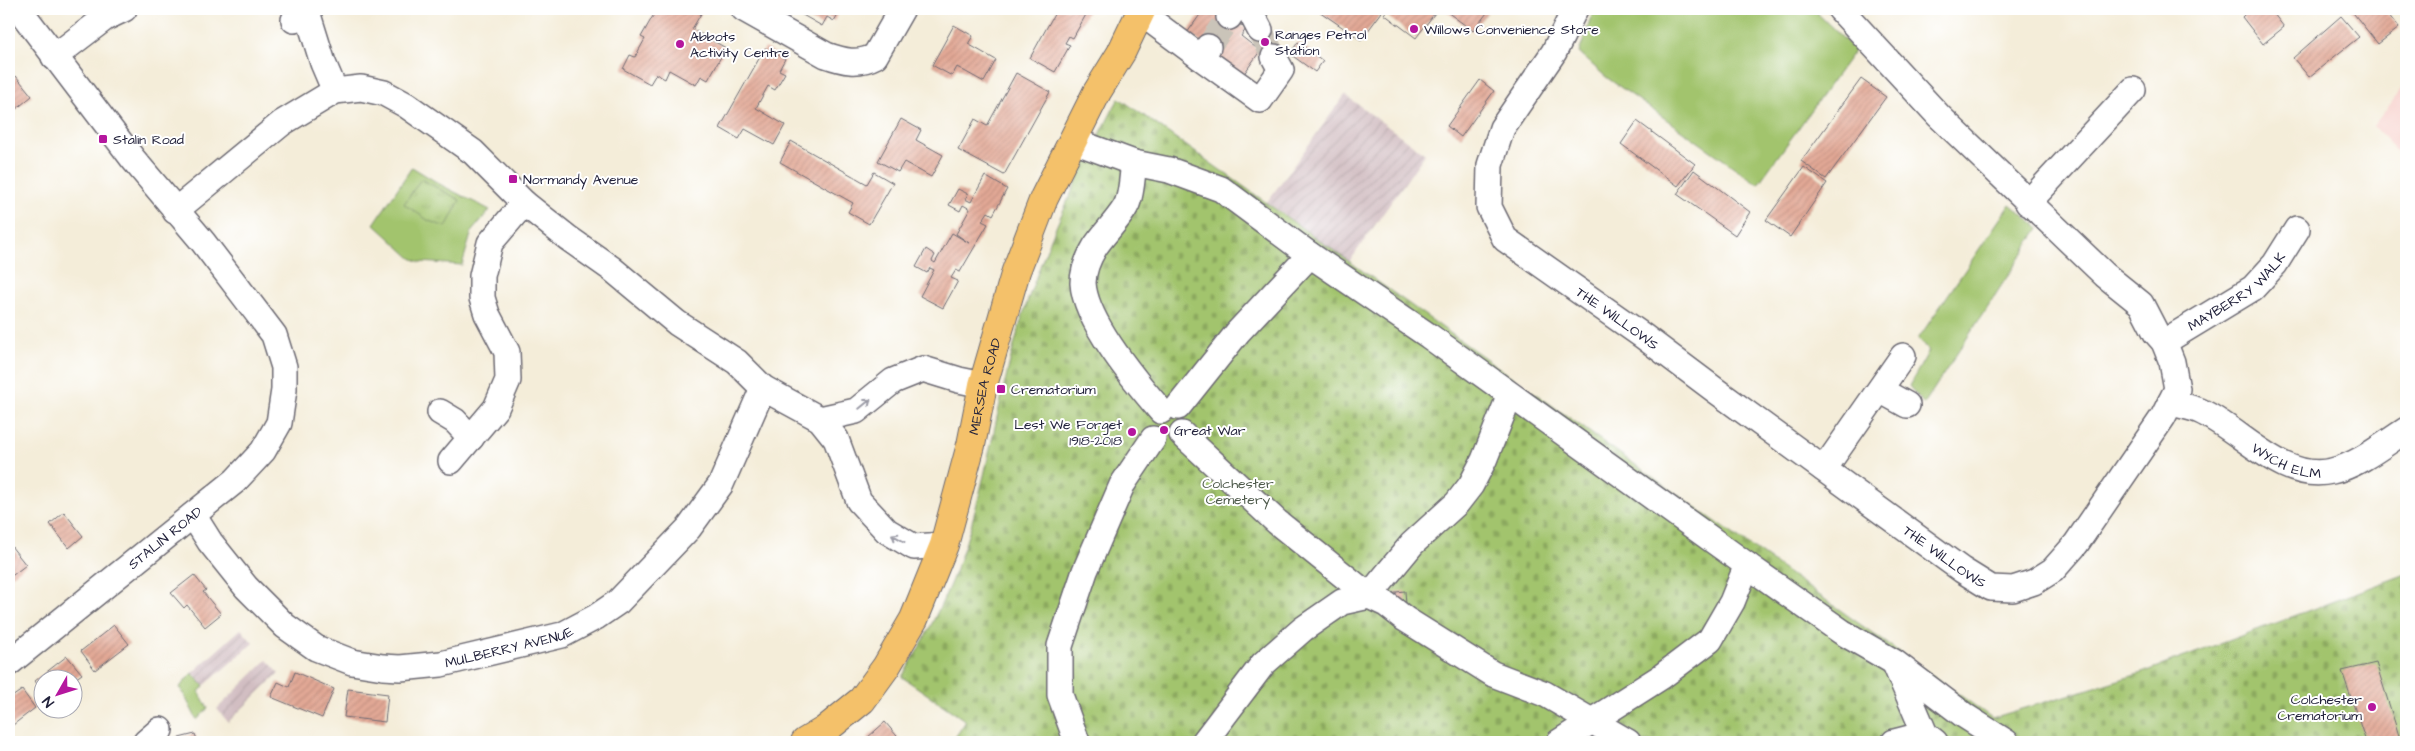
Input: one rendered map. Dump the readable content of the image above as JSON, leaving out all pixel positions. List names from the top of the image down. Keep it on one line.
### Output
{"streets":{"main road":["MERSEA ROAD"],"street":["MAYBERRY WALK","THE WILLOWS","WYCH ELM","STALIN ROAD","MULBERRY AVENUE"]},"crossings":[["MAYBERRY WALK","THE WILLOWS"],["THE WILLOWS","WYCH ELM"],["STALIN ROAD","MULBERRY AVENUE"]],"parks":["Colchester Cemetery"],"places":{"other":["Willows Convenience Store","Ranges Petrol Station","Abbots Activity Centre","Great War","Lest We Forget 1918-2018","Colchester Crematorium"],"transit":["Stalin Road","Normandy Avenue","Crematorium"]},"north":"bottom left"}
